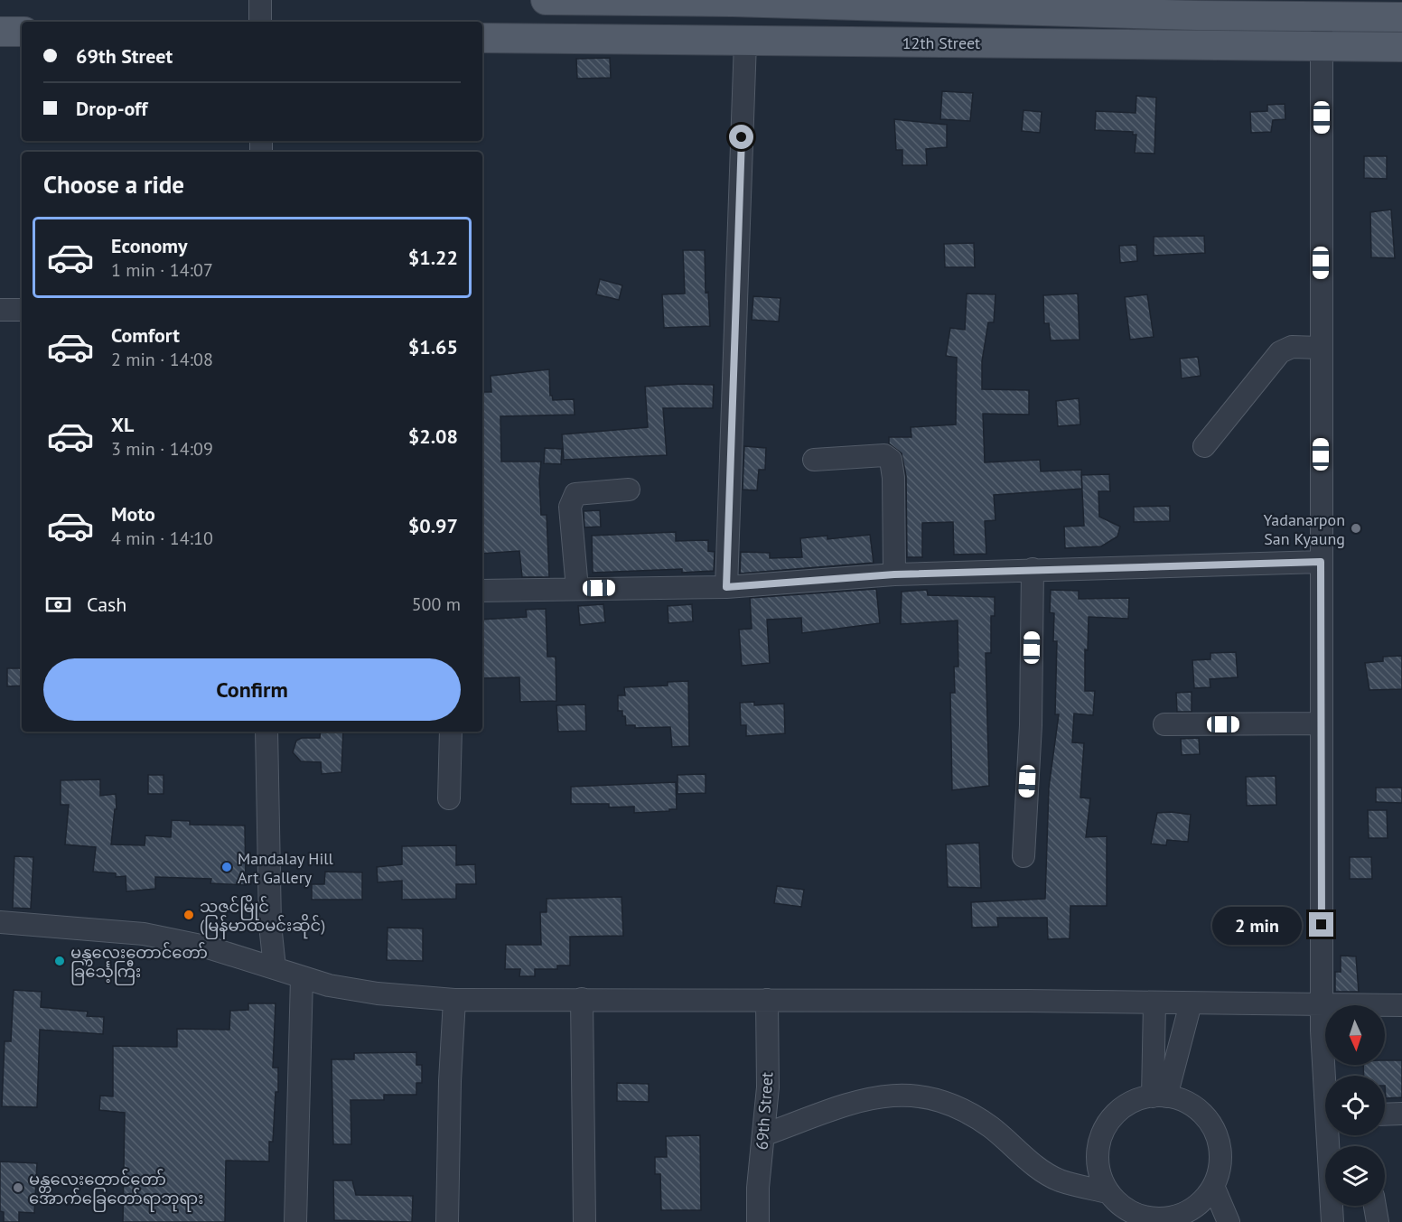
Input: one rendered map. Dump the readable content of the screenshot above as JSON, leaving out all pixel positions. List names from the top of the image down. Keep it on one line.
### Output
{"streets":{"main road":["12th Street"],"street":["69th Street"]},"places":["Yadanarpon San Kyaung","Mandalay Hill Art Gallery","သဇင်မြိုင် (မြန်မာထမင်းဆိုင်)","မန္တလေးတောင်တော် ‌ခြင်္သေ့ကြီး","မန္တ‌လေးတောင်တော် အောက်ခြေတော်ရာဘုရား‌"],"north":"bottom","page":{"banner":["69th Street","Drop-off"],"heading":"Choose a ride","list":[{"name":"Economy","note":"1 min · 14:07","value":"$1.22"},{"name":"Comfort","note":"2 min · 14:08","value":"$1.65"},{"name":"XL","note":"3 min · 14:09","value":"$2.08"},{"name":"Moto","note":"4 min · 14:10","value":"$0.97"}],"pay":["Cash","500 m"],"buttons":"Confirm","bubble":"2 min"}}
